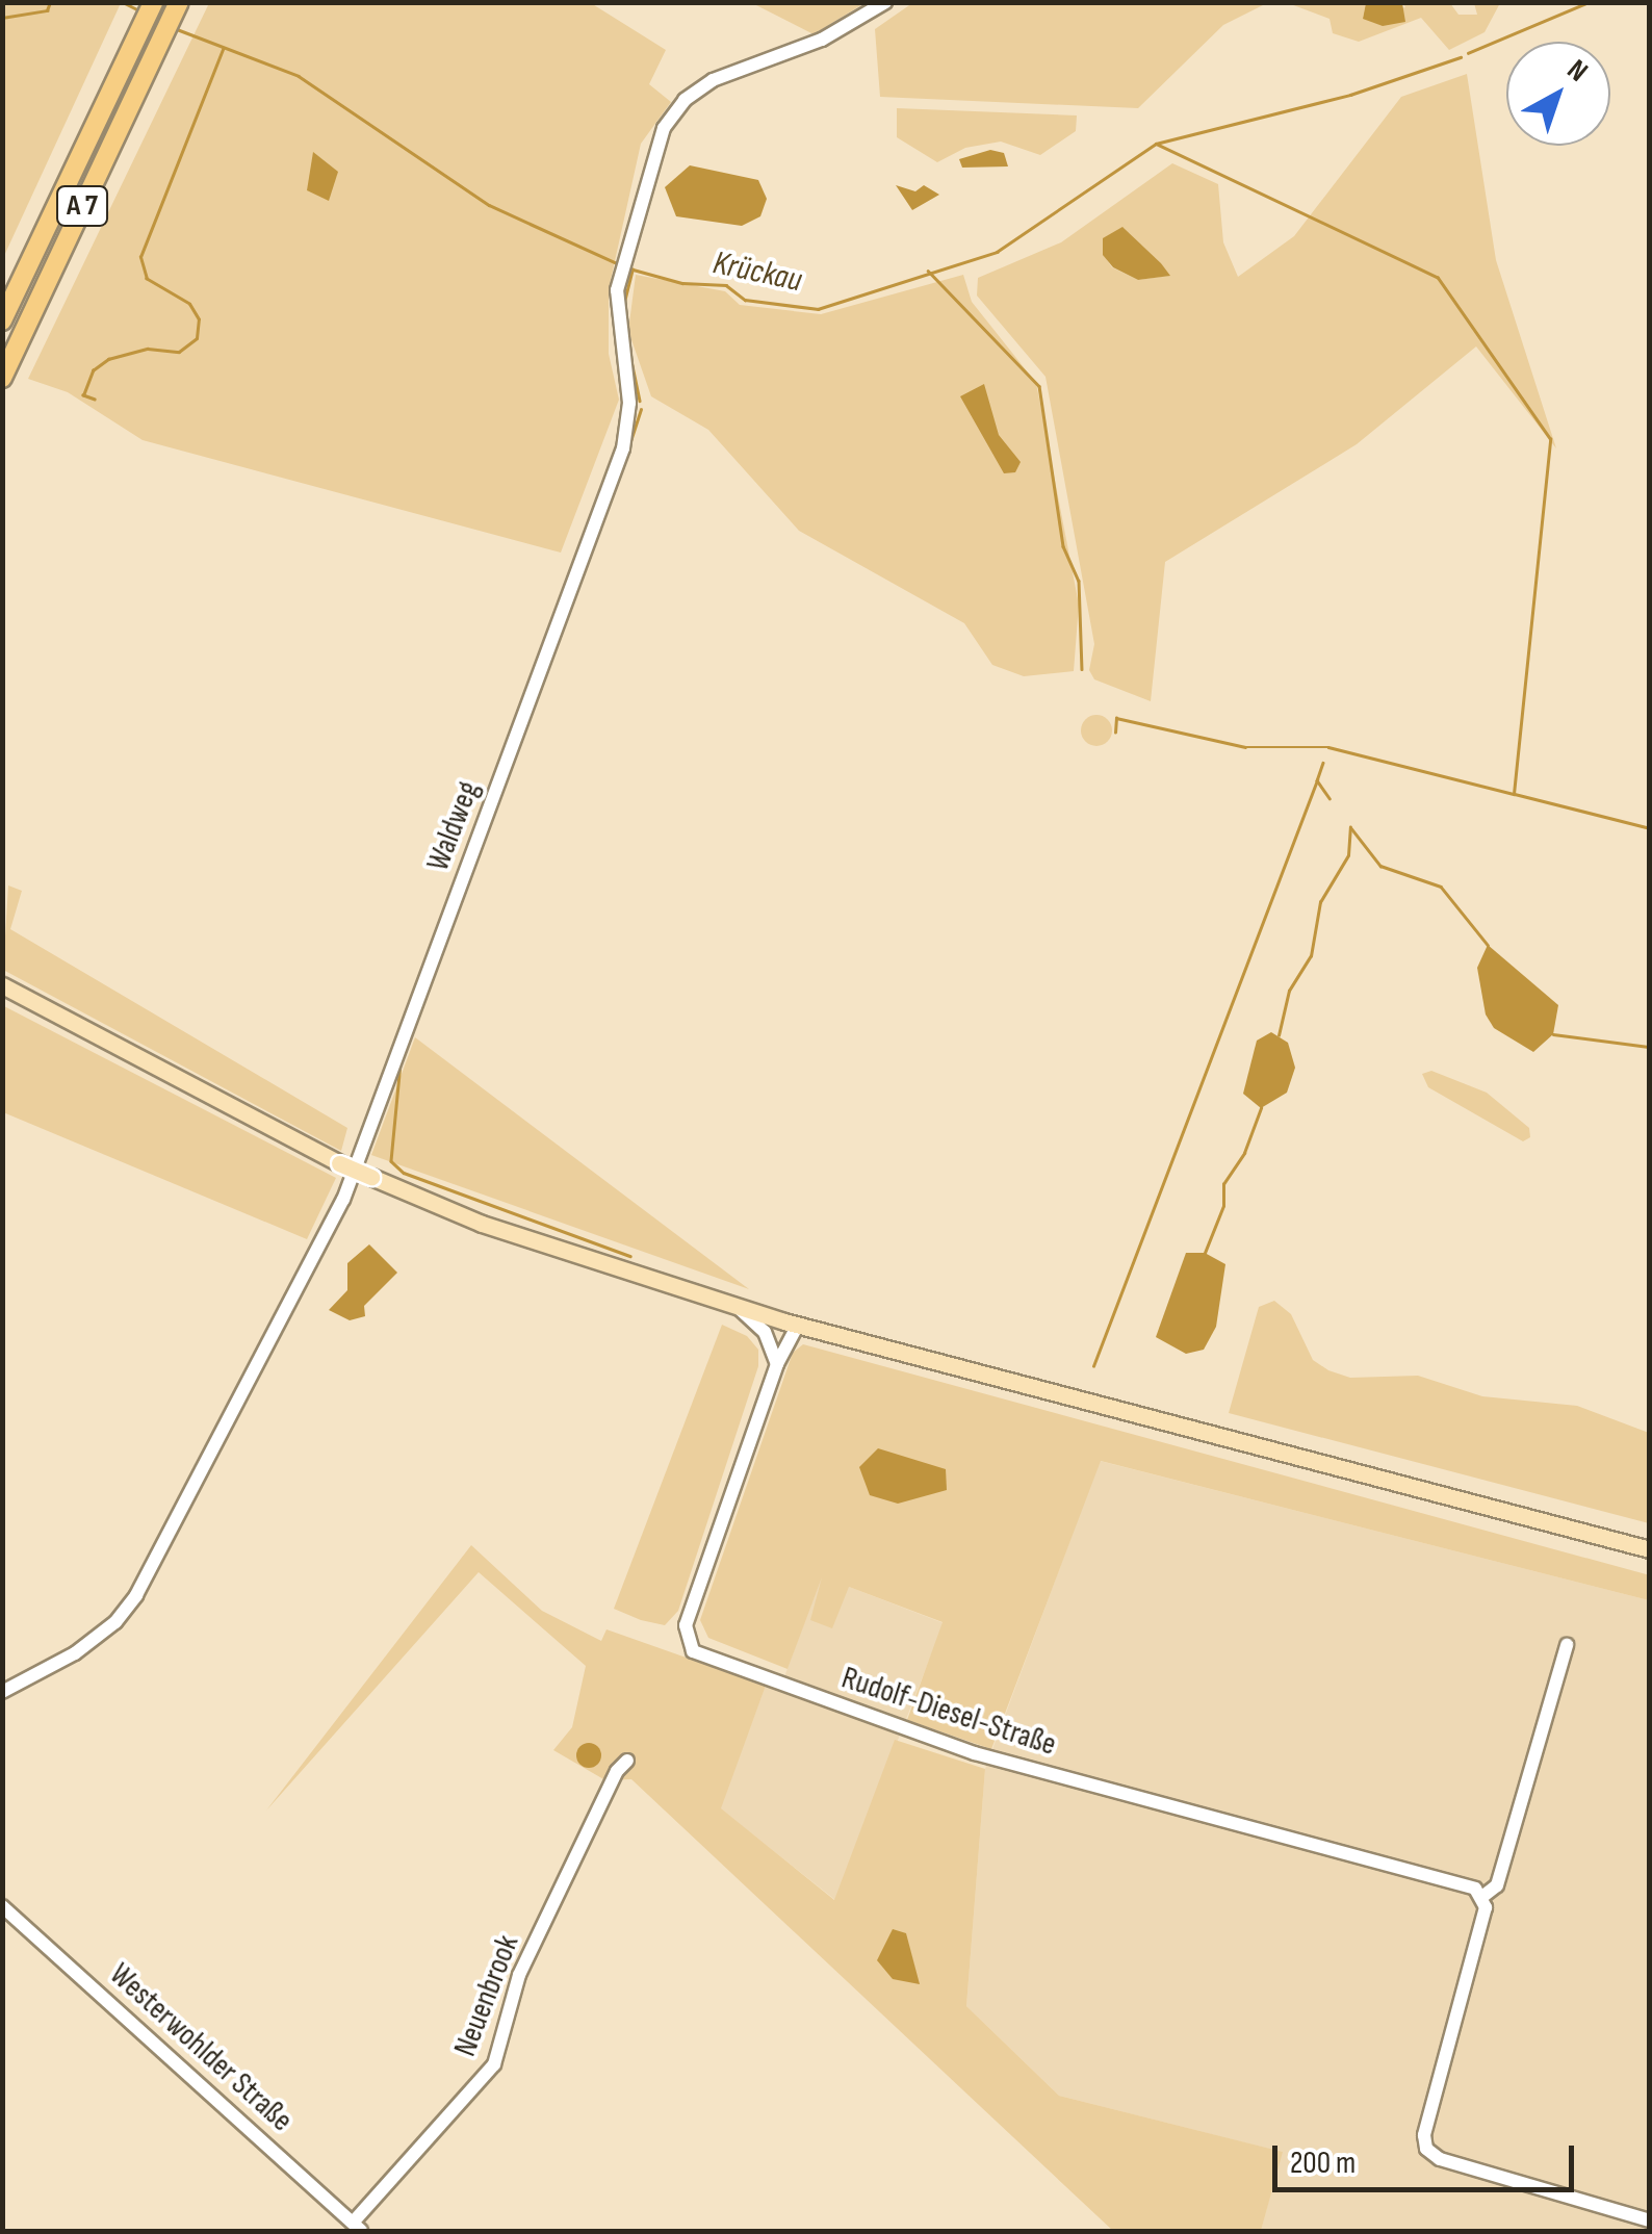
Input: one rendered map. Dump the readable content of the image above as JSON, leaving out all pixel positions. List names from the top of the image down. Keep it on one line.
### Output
{"streets":{"highway":["A 7"],"street":["Waldweg","Rudolf-Diesel-Straße","Neuenbrook","Westerwohlder Straße"]},"crossings":[["Neuenbrook","Westerwohlder Straße"]],"water":["Krückau"],"scale_bar":"200 m","north":"top right"}
